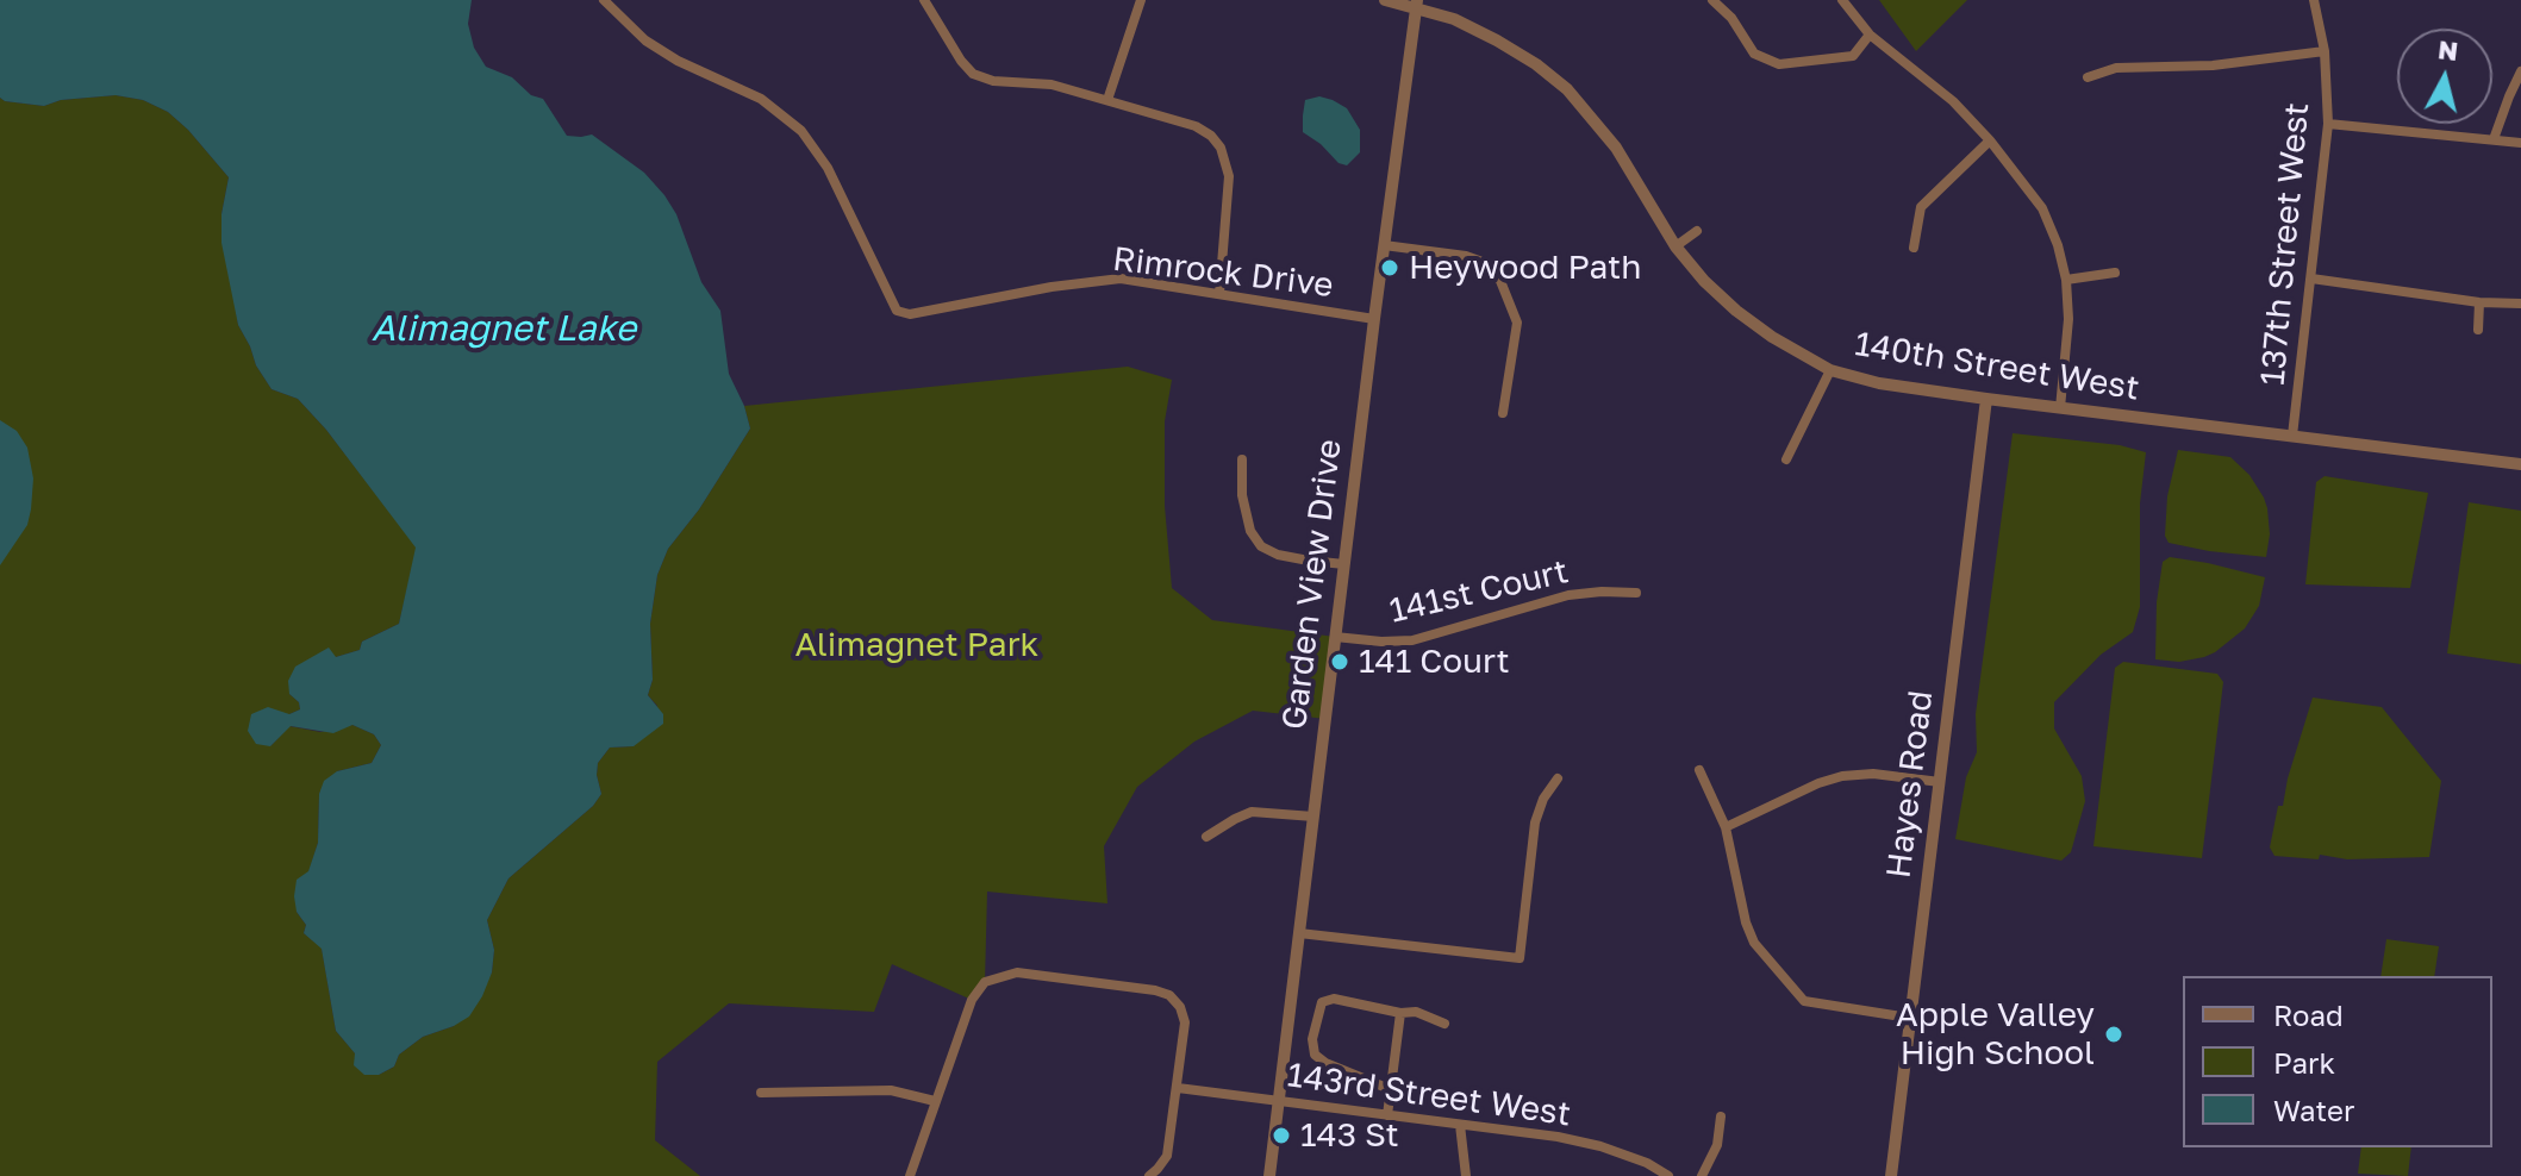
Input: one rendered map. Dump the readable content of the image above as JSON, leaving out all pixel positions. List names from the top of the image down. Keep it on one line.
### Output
{"streets":{"street":["137th Street West","Rimrock Drive","140th Street West","Garden View Drive","141st Court","Hayes Road","143rd Street West"]},"crossings":[["137th Street West","140th Street West"],["Rimrock Drive","Garden View Drive"],["140th Street West","Garden View Drive"],["140th Street West","Hayes Road"],["Garden View Drive","141st Court"],["Garden View Drive","143rd Street West"]],"water":["Alimagnet Lake"],"parks":["Alimagnet Park"],"places":["Heywood Path","141 Court","Apple Valley High School","143 St"],"legend":["Road","Park","Water"],"north":"top"}
